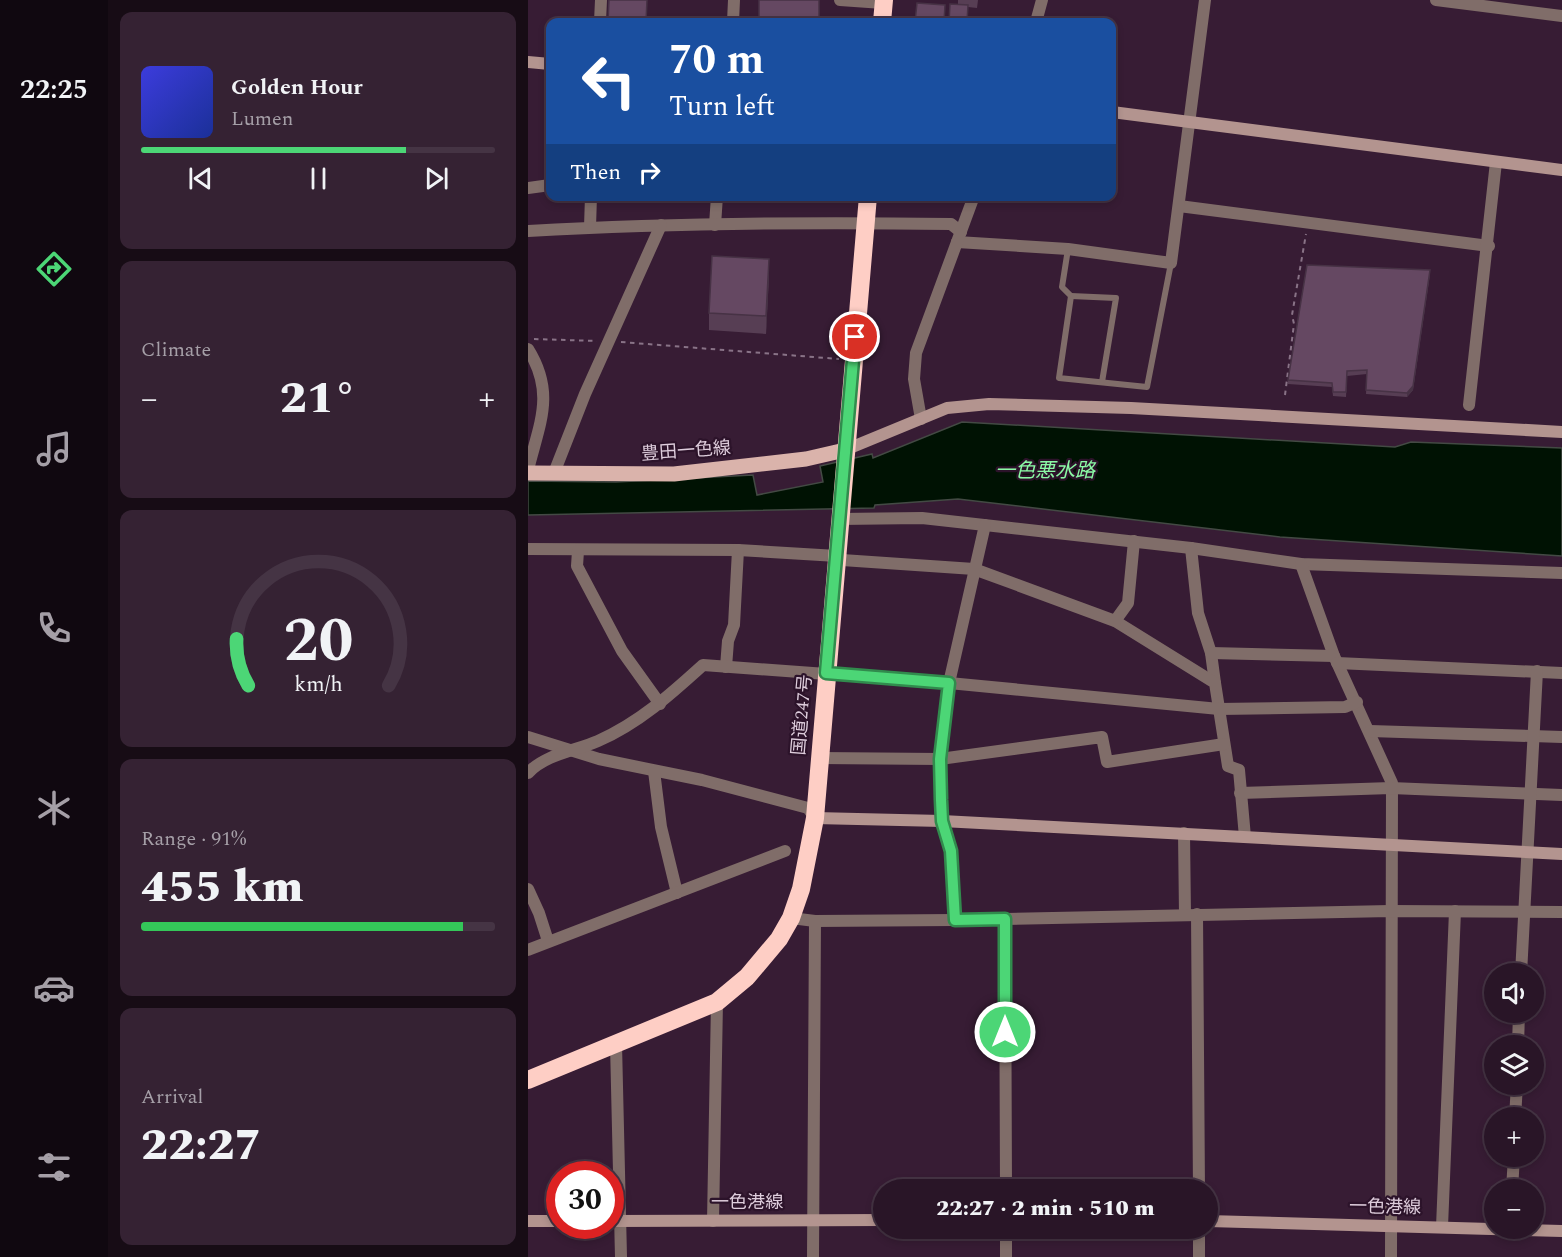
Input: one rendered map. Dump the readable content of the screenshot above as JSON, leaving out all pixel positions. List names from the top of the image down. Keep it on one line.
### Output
{"streets":{"highway":["国道247号"],"main road":["豊田一色線"],"street":["一色港線"]},"crossings":[["豊田一色線","国道247号"]],"water":["一色悪水路"],"page":{"tabs":"22:25","turn":["70 m","Turn left"],"song":["Golden Hour","Lumen"],"then":"Then","tile":["Climate",["Range · 91%","455 km"],["Arrival","22:27"]],"heat":["−","21°","+"],"map_buttons":["+","−"],"limit":"30","trip":"22:27 · 2 min · 510 m","gauge":["20","km/h"]}}
